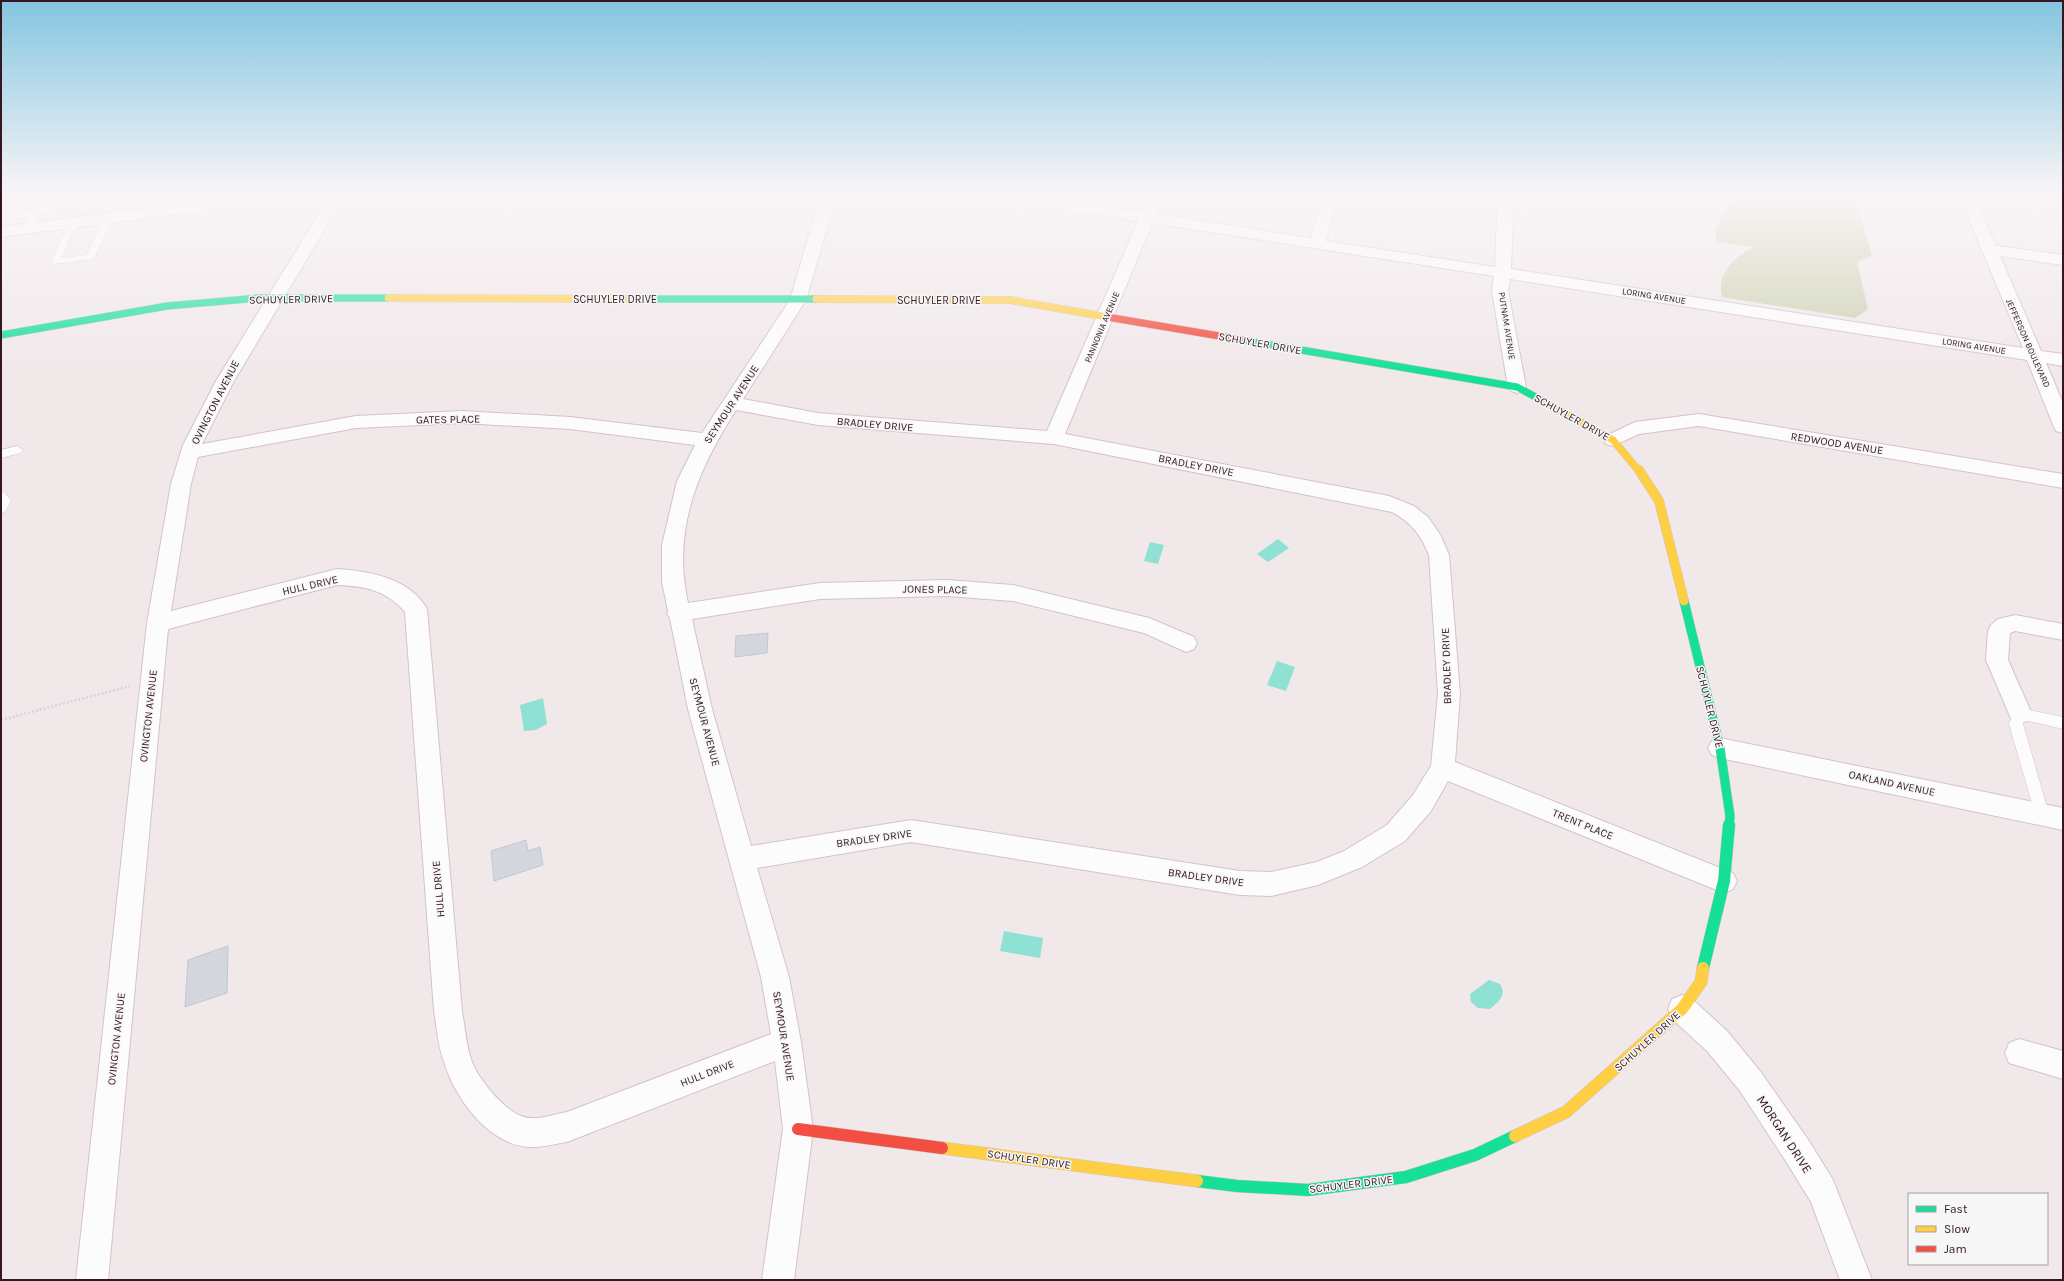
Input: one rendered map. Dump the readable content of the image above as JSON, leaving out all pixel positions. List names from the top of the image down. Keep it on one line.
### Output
{"streets":{"street":["LORING AVENUE","SCHUYLER DRIVE","PUTNAM AVENUE","PANNONIA AVENUE","JEFFERSON BOULEVARD","OVINGTON AVENUE","SEYMOUR AVENUE","GATES PLACE","BRADLEY DRIVE","REDWOOD AVENUE","HULL DRIVE","JONES PLACE","OAKLAND AVENUE","TRENT PLACE","MORGAN DRIVE"]},"crossings":[["LORING AVENUE","PUTNAM AVENUE"],["LORING AVENUE","JEFFERSON BOULEVARD"],["SCHUYLER DRIVE","PUTNAM AVENUE"],["SCHUYLER DRIVE","PANNONIA AVENUE"],["SCHUYLER DRIVE","OVINGTON AVENUE"],["SCHUYLER DRIVE","SEYMOUR AVENUE"],["SCHUYLER DRIVE","REDWOOD AVENUE"],["SCHUYLER DRIVE","OAKLAND AVENUE"],["SCHUYLER DRIVE","TRENT PLACE"],["SCHUYLER DRIVE","MORGAN DRIVE"],["PANNONIA AVENUE","BRADLEY DRIVE"],["OVINGTON AVENUE","GATES PLACE"],["OVINGTON AVENUE","HULL DRIVE"],["SEYMOUR AVENUE","GATES PLACE"],["SEYMOUR AVENUE","BRADLEY DRIVE"],["SEYMOUR AVENUE","HULL DRIVE"],["SEYMOUR AVENUE","JONES PLACE"],["BRADLEY DRIVE","TRENT PLACE"]],"legend":["Fast","Slow","Jam"]}
